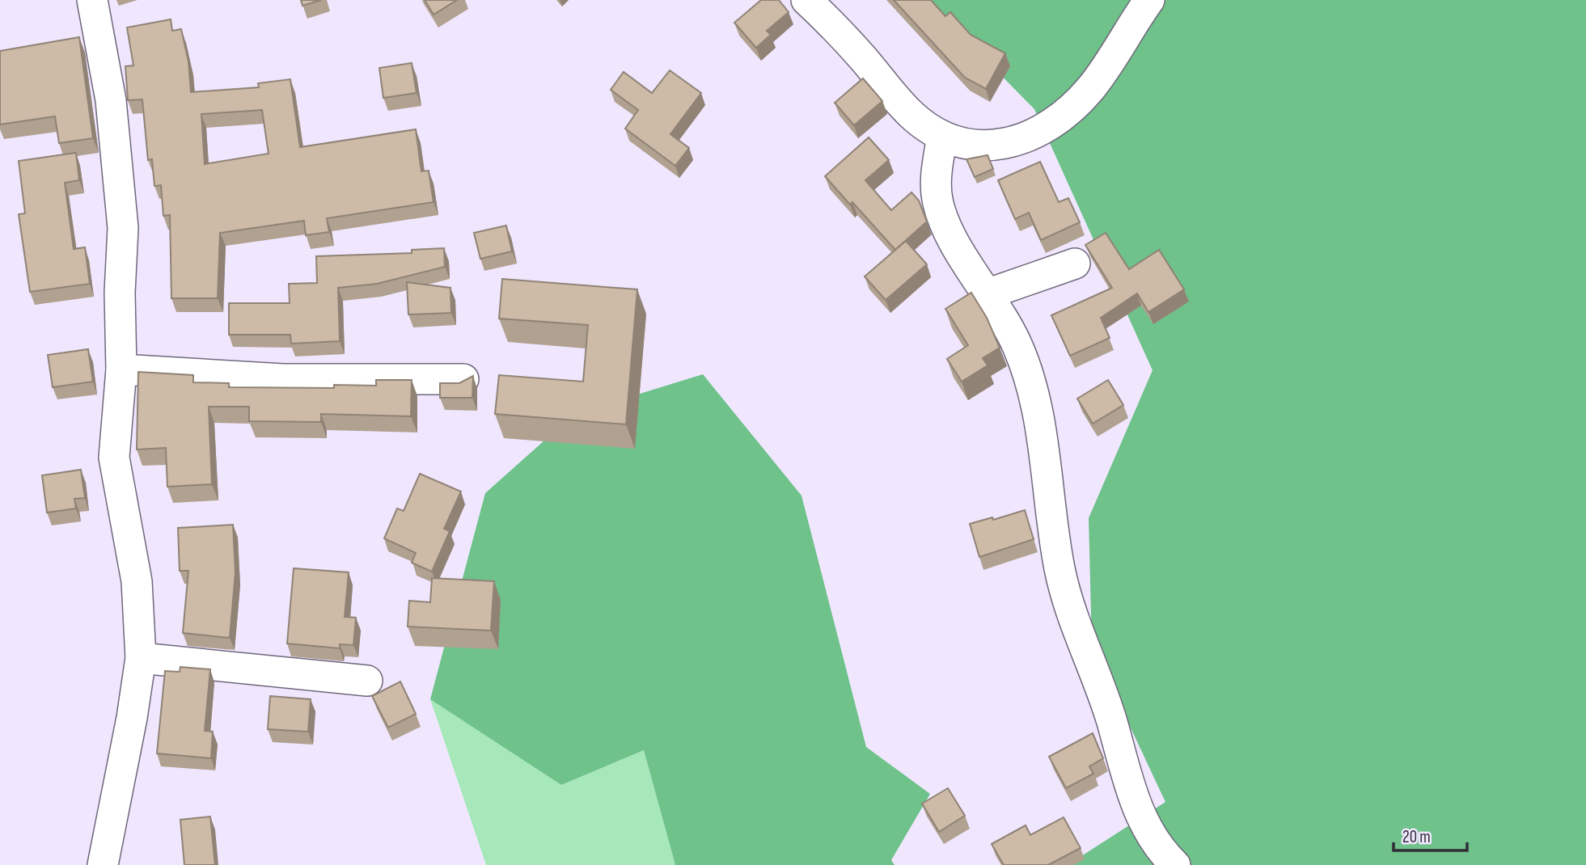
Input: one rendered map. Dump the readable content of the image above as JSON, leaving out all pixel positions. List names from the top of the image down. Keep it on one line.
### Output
{"scale_bar":"20 m"}
